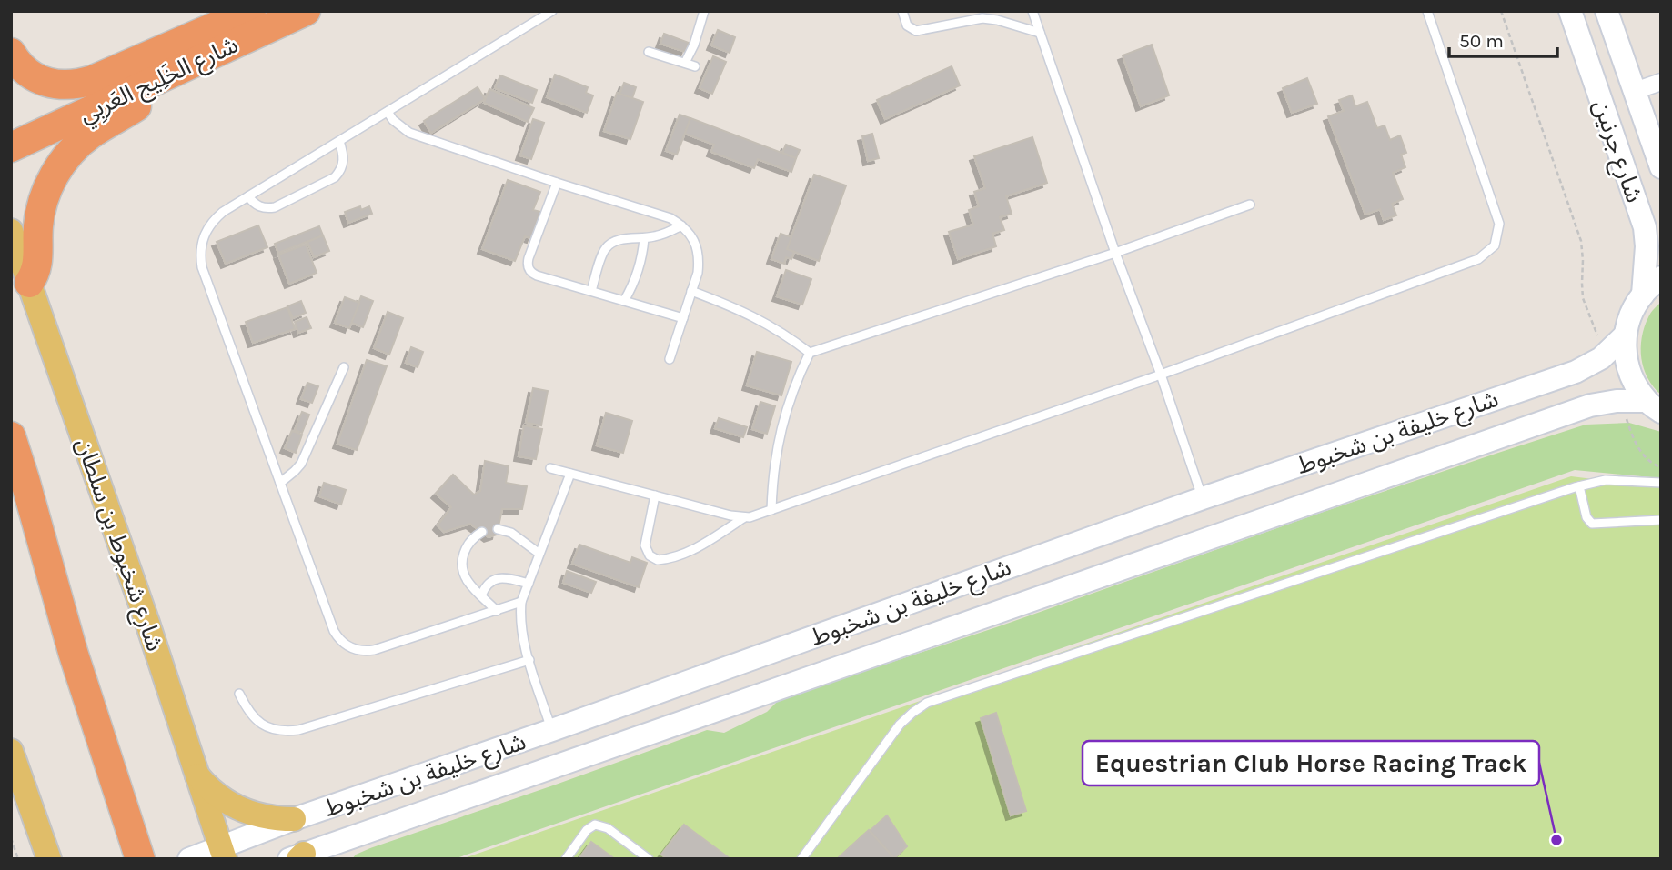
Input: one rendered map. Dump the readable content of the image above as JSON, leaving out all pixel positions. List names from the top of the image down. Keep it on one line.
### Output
{"streets":{"highway":["شارع الخَلِيج العَربِي"],"main road":["شارع جرنين","شارع خليفة بن شخبوط","شارع شخبوط بن سلطان"]},"crossings":[["شارع خليفة بن شخبوط","شارع شخبوط بن سلطان"]],"places":["Equestrian Club Horse Racing Track"],"scale_bar":"50 m"}
